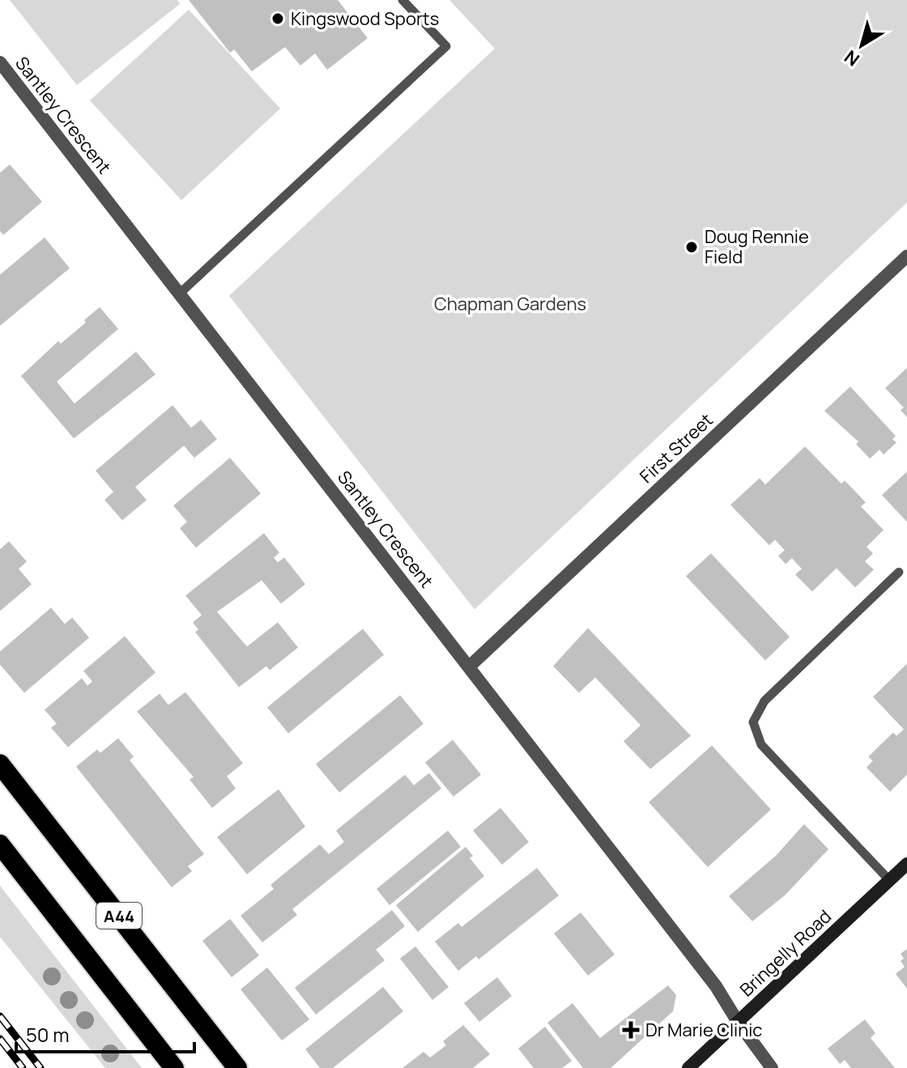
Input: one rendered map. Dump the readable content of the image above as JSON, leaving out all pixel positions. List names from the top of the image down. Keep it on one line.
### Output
{"streets":{"highway":["A44"],"main road":["Bringelly Road"],"street":["Santley Crescent","First Street"]},"crossings":[["Santley Crescent","First Street"],["Santley Crescent","Bringelly Road"]],"parks":["Chapman Gardens"],"places":{"other":["Kingswood Sports","Doug Rennie Field"],"health":["Dr Marie Clinic"]},"scale_bar":"50 m","north":"bottom left"}
